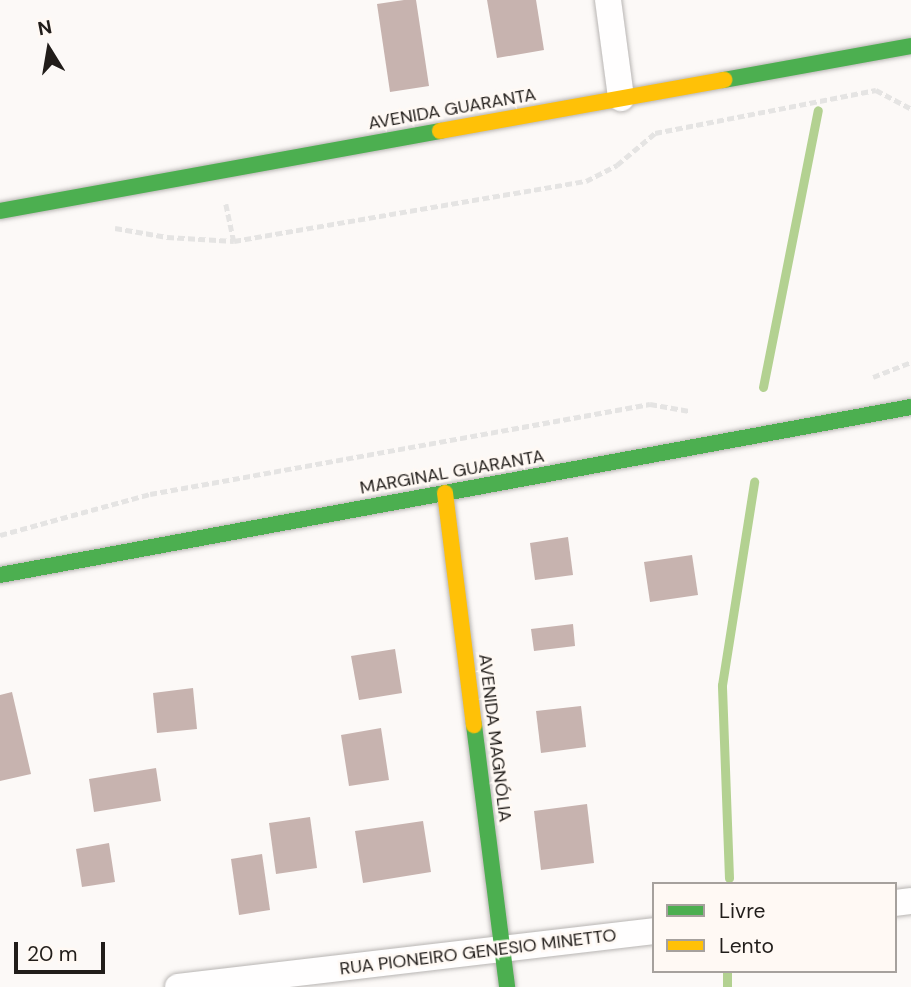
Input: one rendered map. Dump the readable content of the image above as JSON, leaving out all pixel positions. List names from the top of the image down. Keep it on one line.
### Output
{"streets":{"main road":["AVENIDA GUARANTA","MARGINAL GUARANTA","AVENIDA MAGNÓLIA"],"street":["RUA PIONEIRO GENESIO MINETTO"]},"crossings":[["MARGINAL GUARANTA","AVENIDA MAGNÓLIA"],["AVENIDA MAGNÓLIA","RUA PIONEIRO GENESIO MINETTO"]],"legend":["Livre","Lento"],"scale_bar":"20 m","north":"top"}
